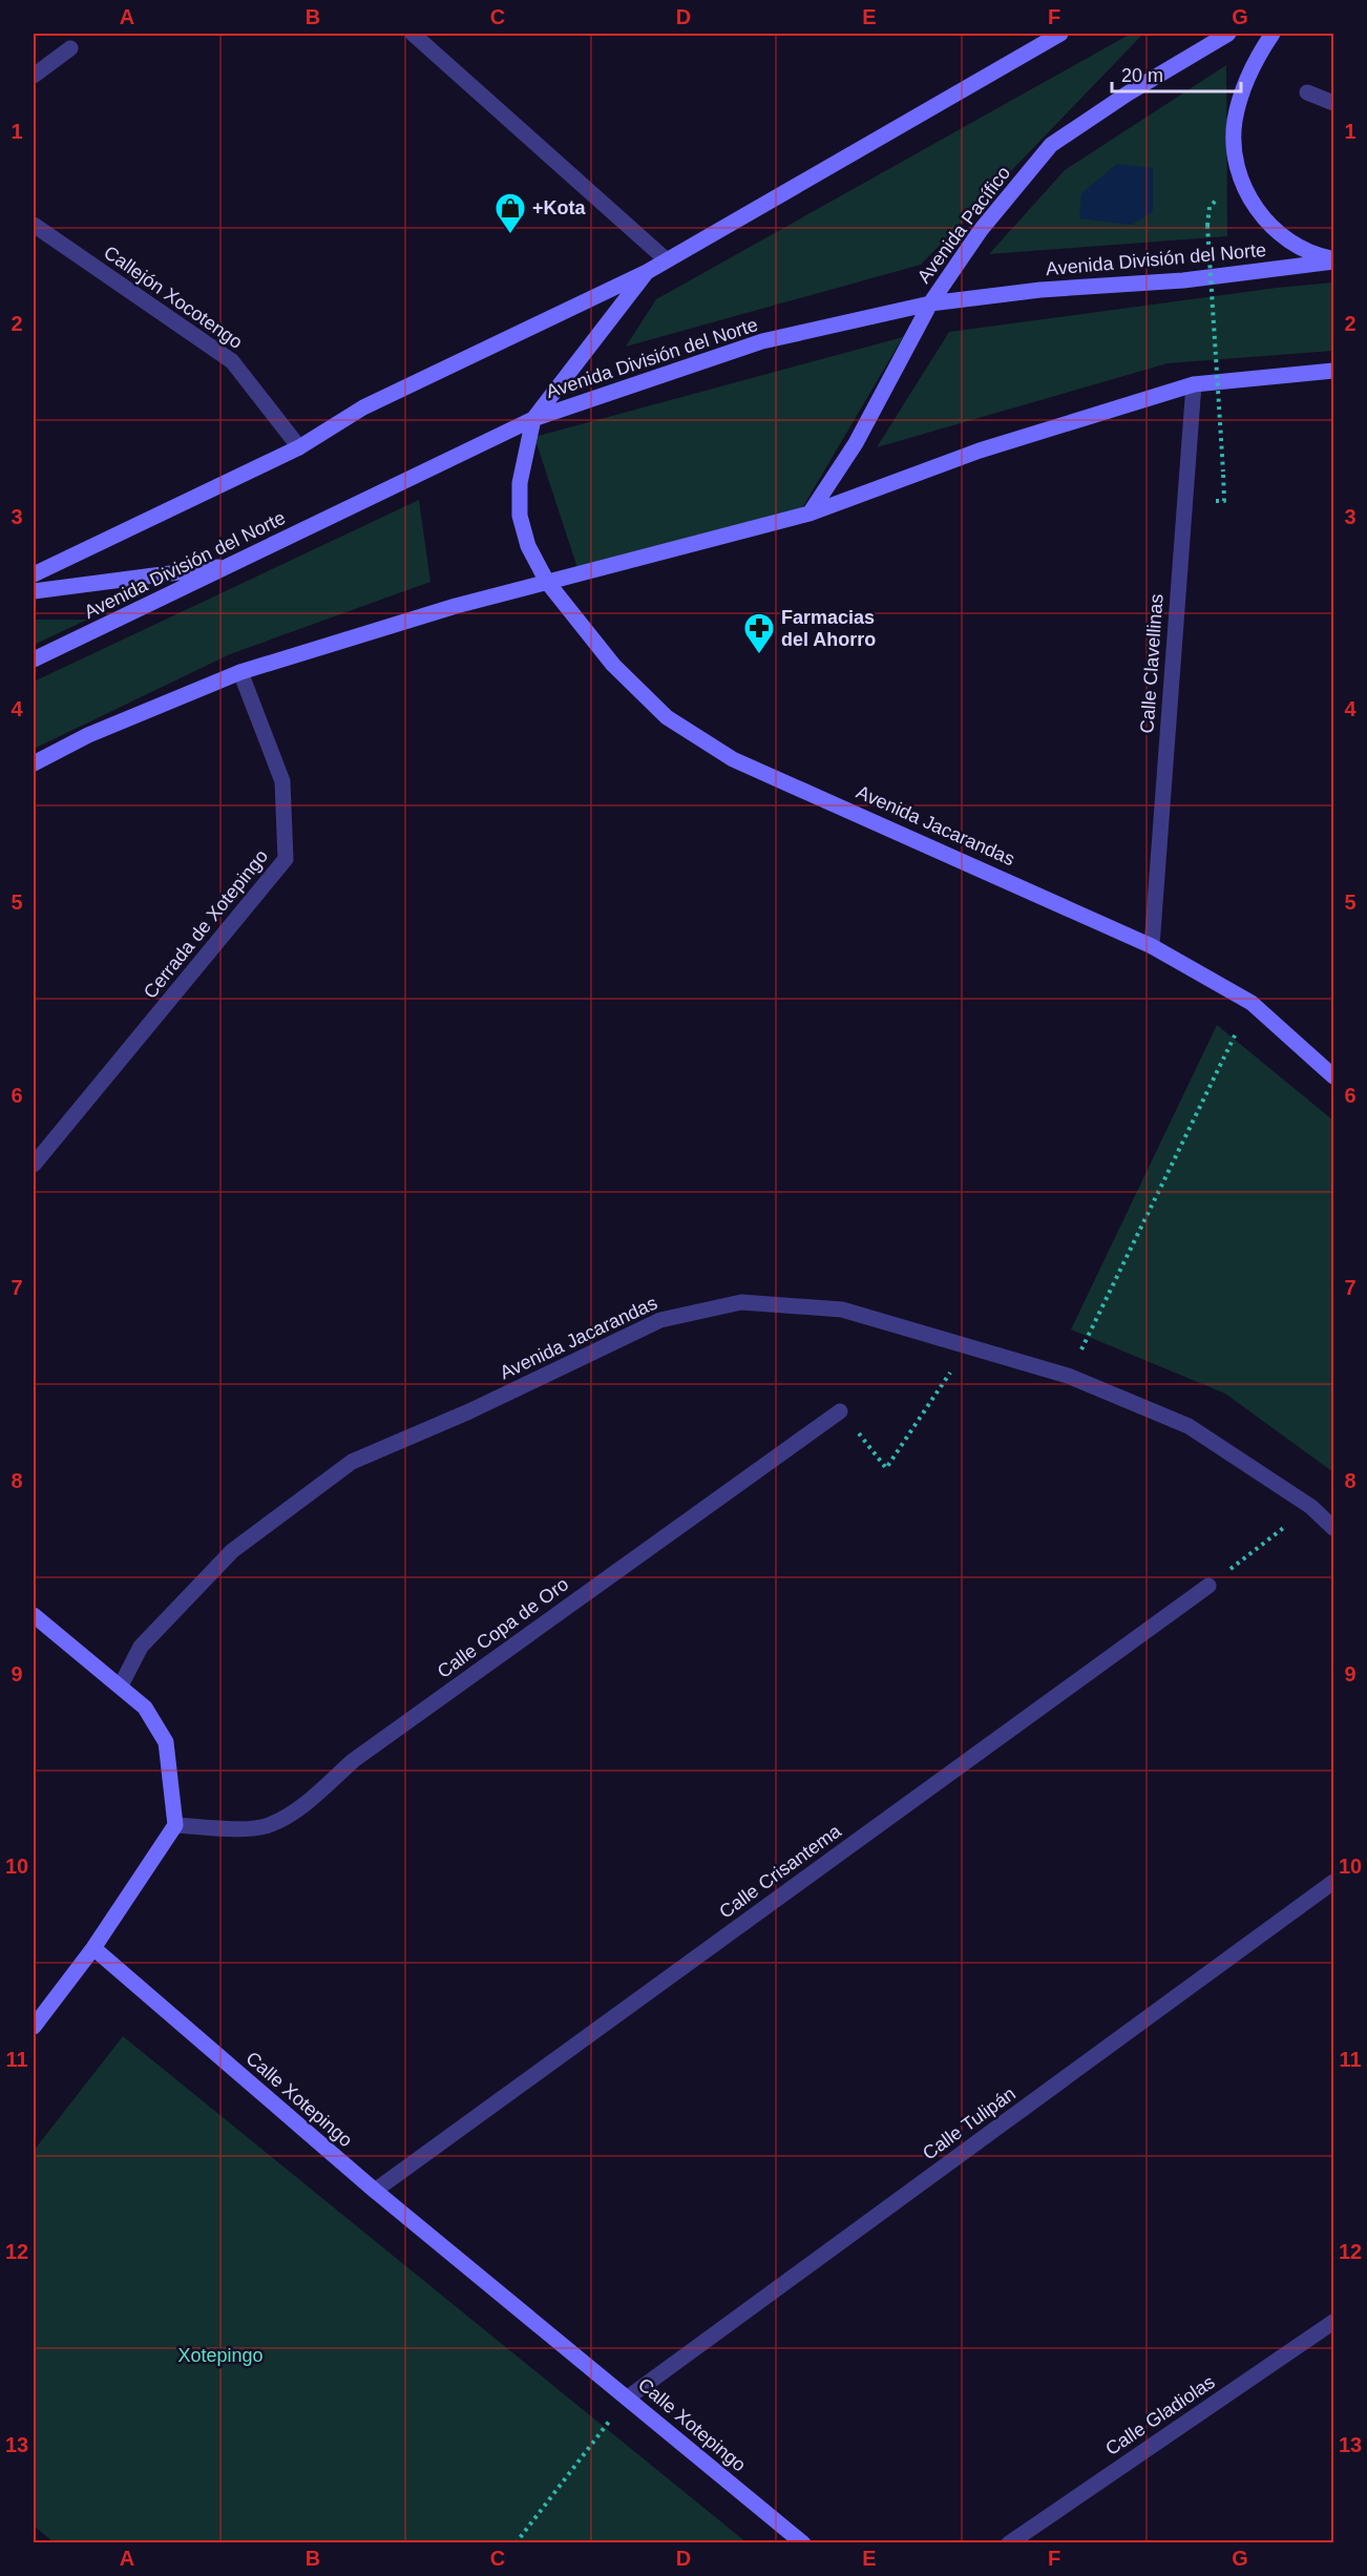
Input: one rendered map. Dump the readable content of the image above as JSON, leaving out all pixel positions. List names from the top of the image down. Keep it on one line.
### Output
{"streets":{"street":["Avenida Pacífico","Avenida División del Norte","Callejón Xocotengo","Calle Clavellinas","Avenida Jacarandas","Cerrada de Xotepingo","Calle Copa de Oro","Calle Crisantema","Calle Xotepingo","Calle Tulipán","Calle Gladiolas"]},"crossings":[["Avenida Pacífico","Avenida División del Norte"],["Avenida División del Norte","Avenida Jacarandas"],["Calle Clavellinas","Avenida Jacarandas"],["Calle Crisantema","Calle Xotepingo"],["Calle Xotepingo","Calle Tulipán"]],"parks":["Xotepingo"],"places":{"shop":["+Kota"],"pharmacy":["Farmacias del Ahorro"]},"scale_bar":"20 m","grid":{"columns":["A","B","C","D","E","F","G"],"rows":["1","2","3","4","5","6","7","8","9","10","11","12","13"]}}
